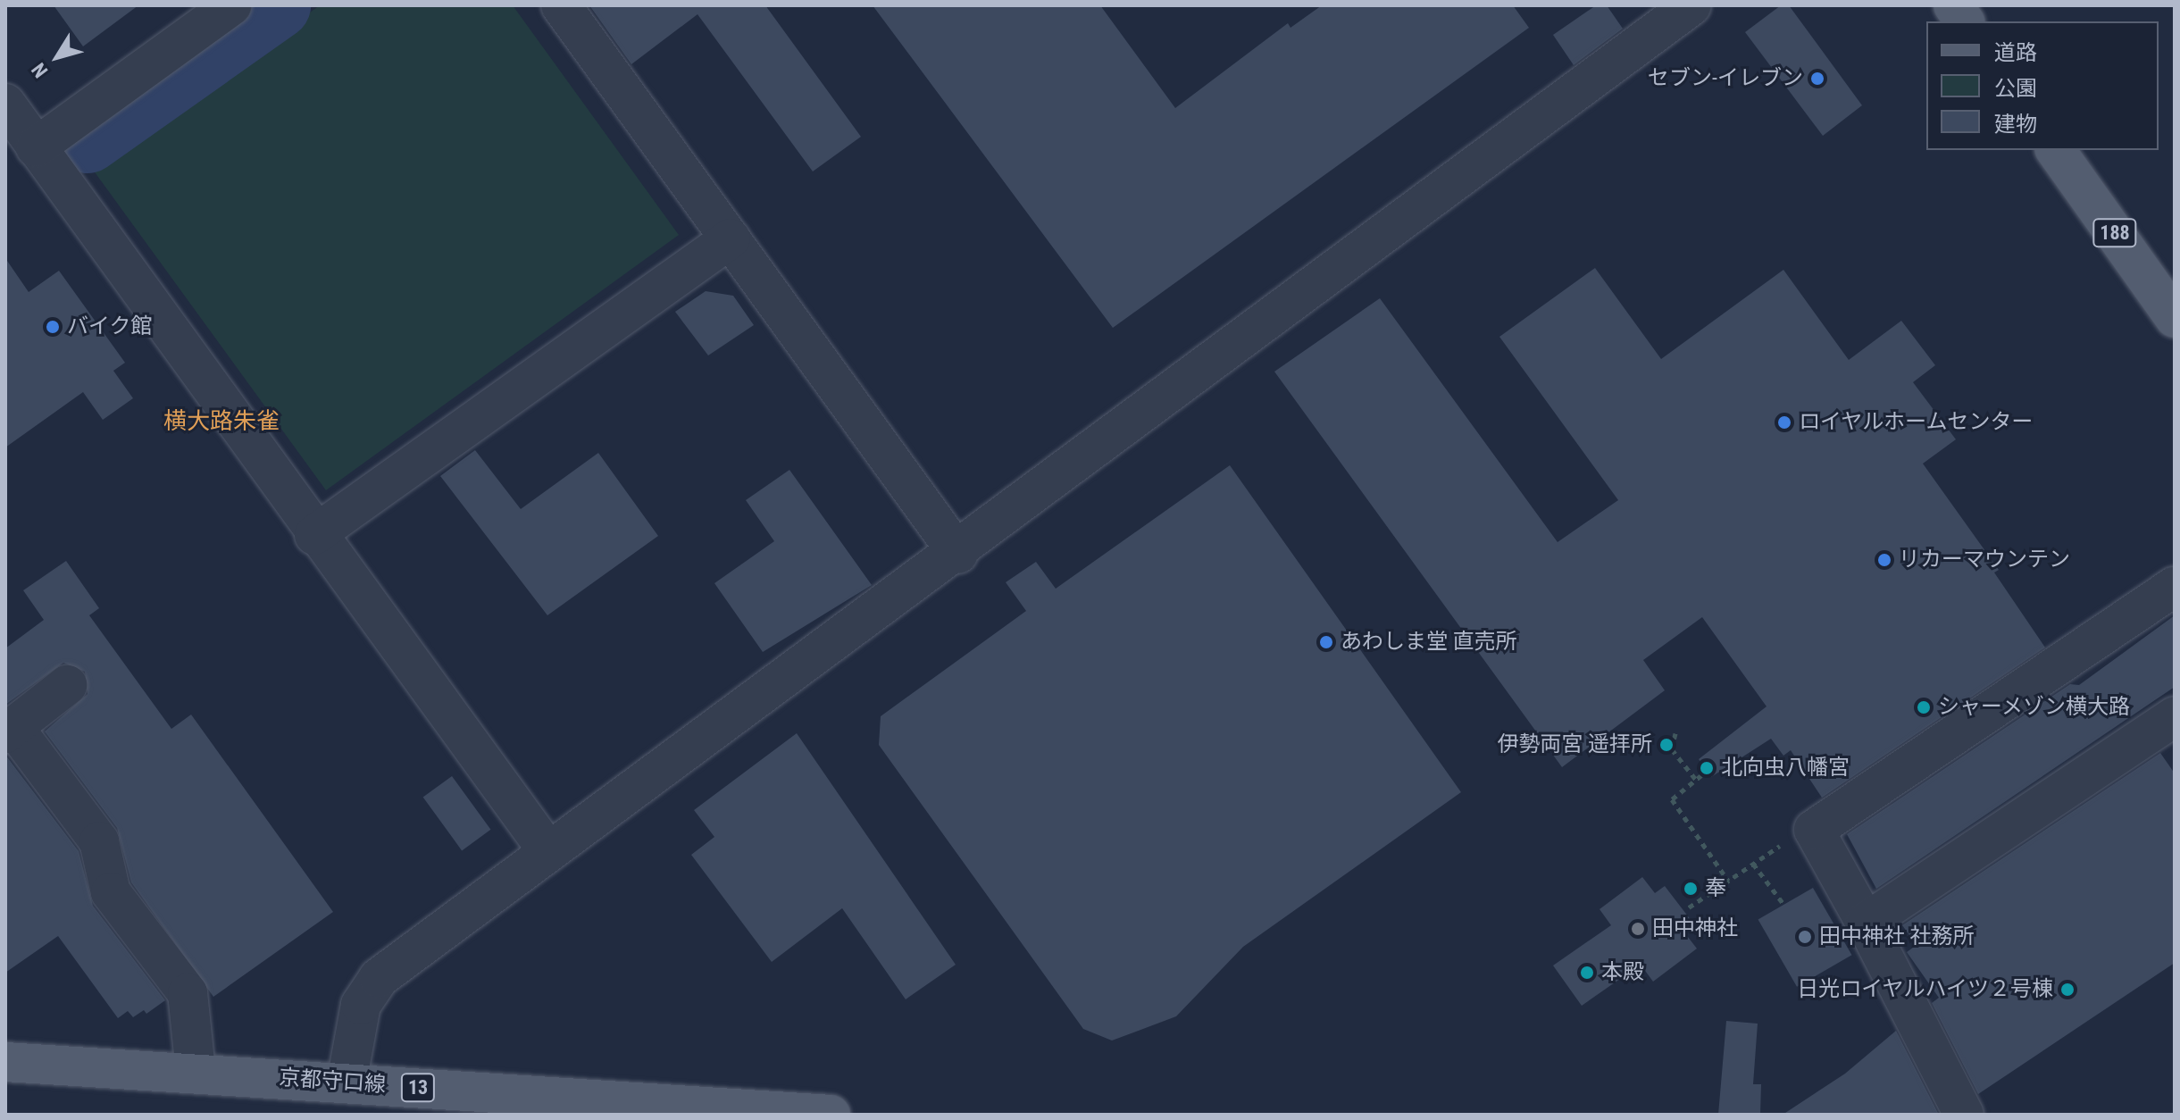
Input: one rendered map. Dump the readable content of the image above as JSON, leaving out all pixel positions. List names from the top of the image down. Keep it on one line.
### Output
{"streets":{"main road":["188","京都守口線","13"]},"districts":["横大路朱雀"],"places":["セブン-イレブン","バイク館","ロイヤルホームセンター","リカーマウンテン","あわしま堂 直売所","シャーメゾン横大路","伊勢両宮 遥拝所","北向虫八幡宮","奉","田中神社","田中神社 社務所","本殿","日光ロイヤルハイツ２号棟"],"legend":["道路","公園","建物"],"north":"bottom left"}
